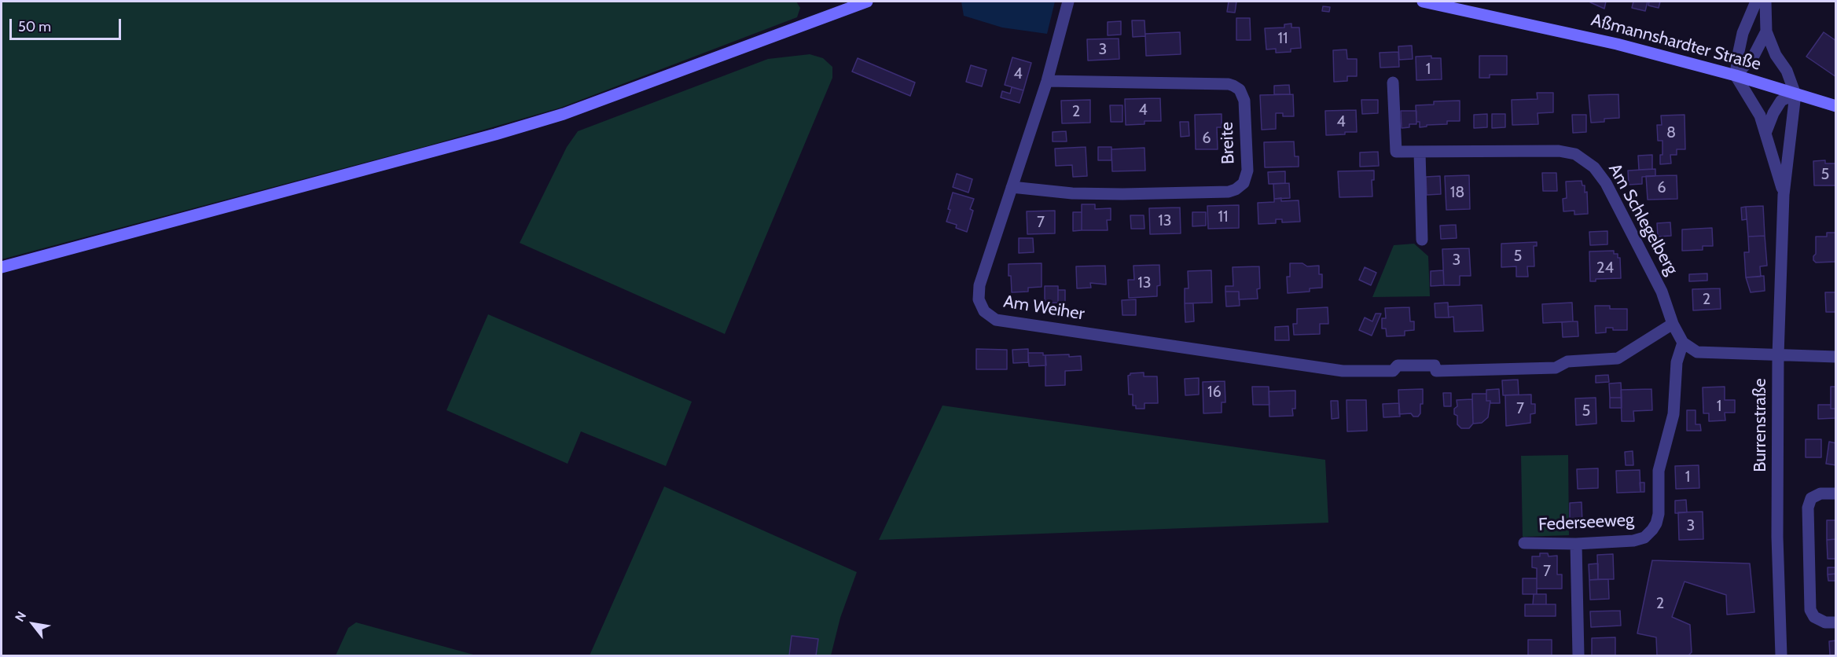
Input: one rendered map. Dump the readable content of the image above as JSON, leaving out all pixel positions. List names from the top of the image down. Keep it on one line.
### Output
{"streets":{"main road":["Aßmannshardter Straße"],"street":["Breite","Am Schlegelberg","Am Weiher","Burrenstraße","Federseeweg"]},"crossings":[["Aßmannshardter Straße","Burrenstraße"],["Breite","Am Weiher"],["Am Schlegelberg","Am Weiher"],["Am Schlegelberg","Federseeweg"]],"house_numbers":["11","3","1","4","4","2","4","8","6","5","6","18","11","13","7","5","3","24","13","2","16","1","7","5","1","3","7","2"],"scale_bar":"50 m","north":"top left"}
